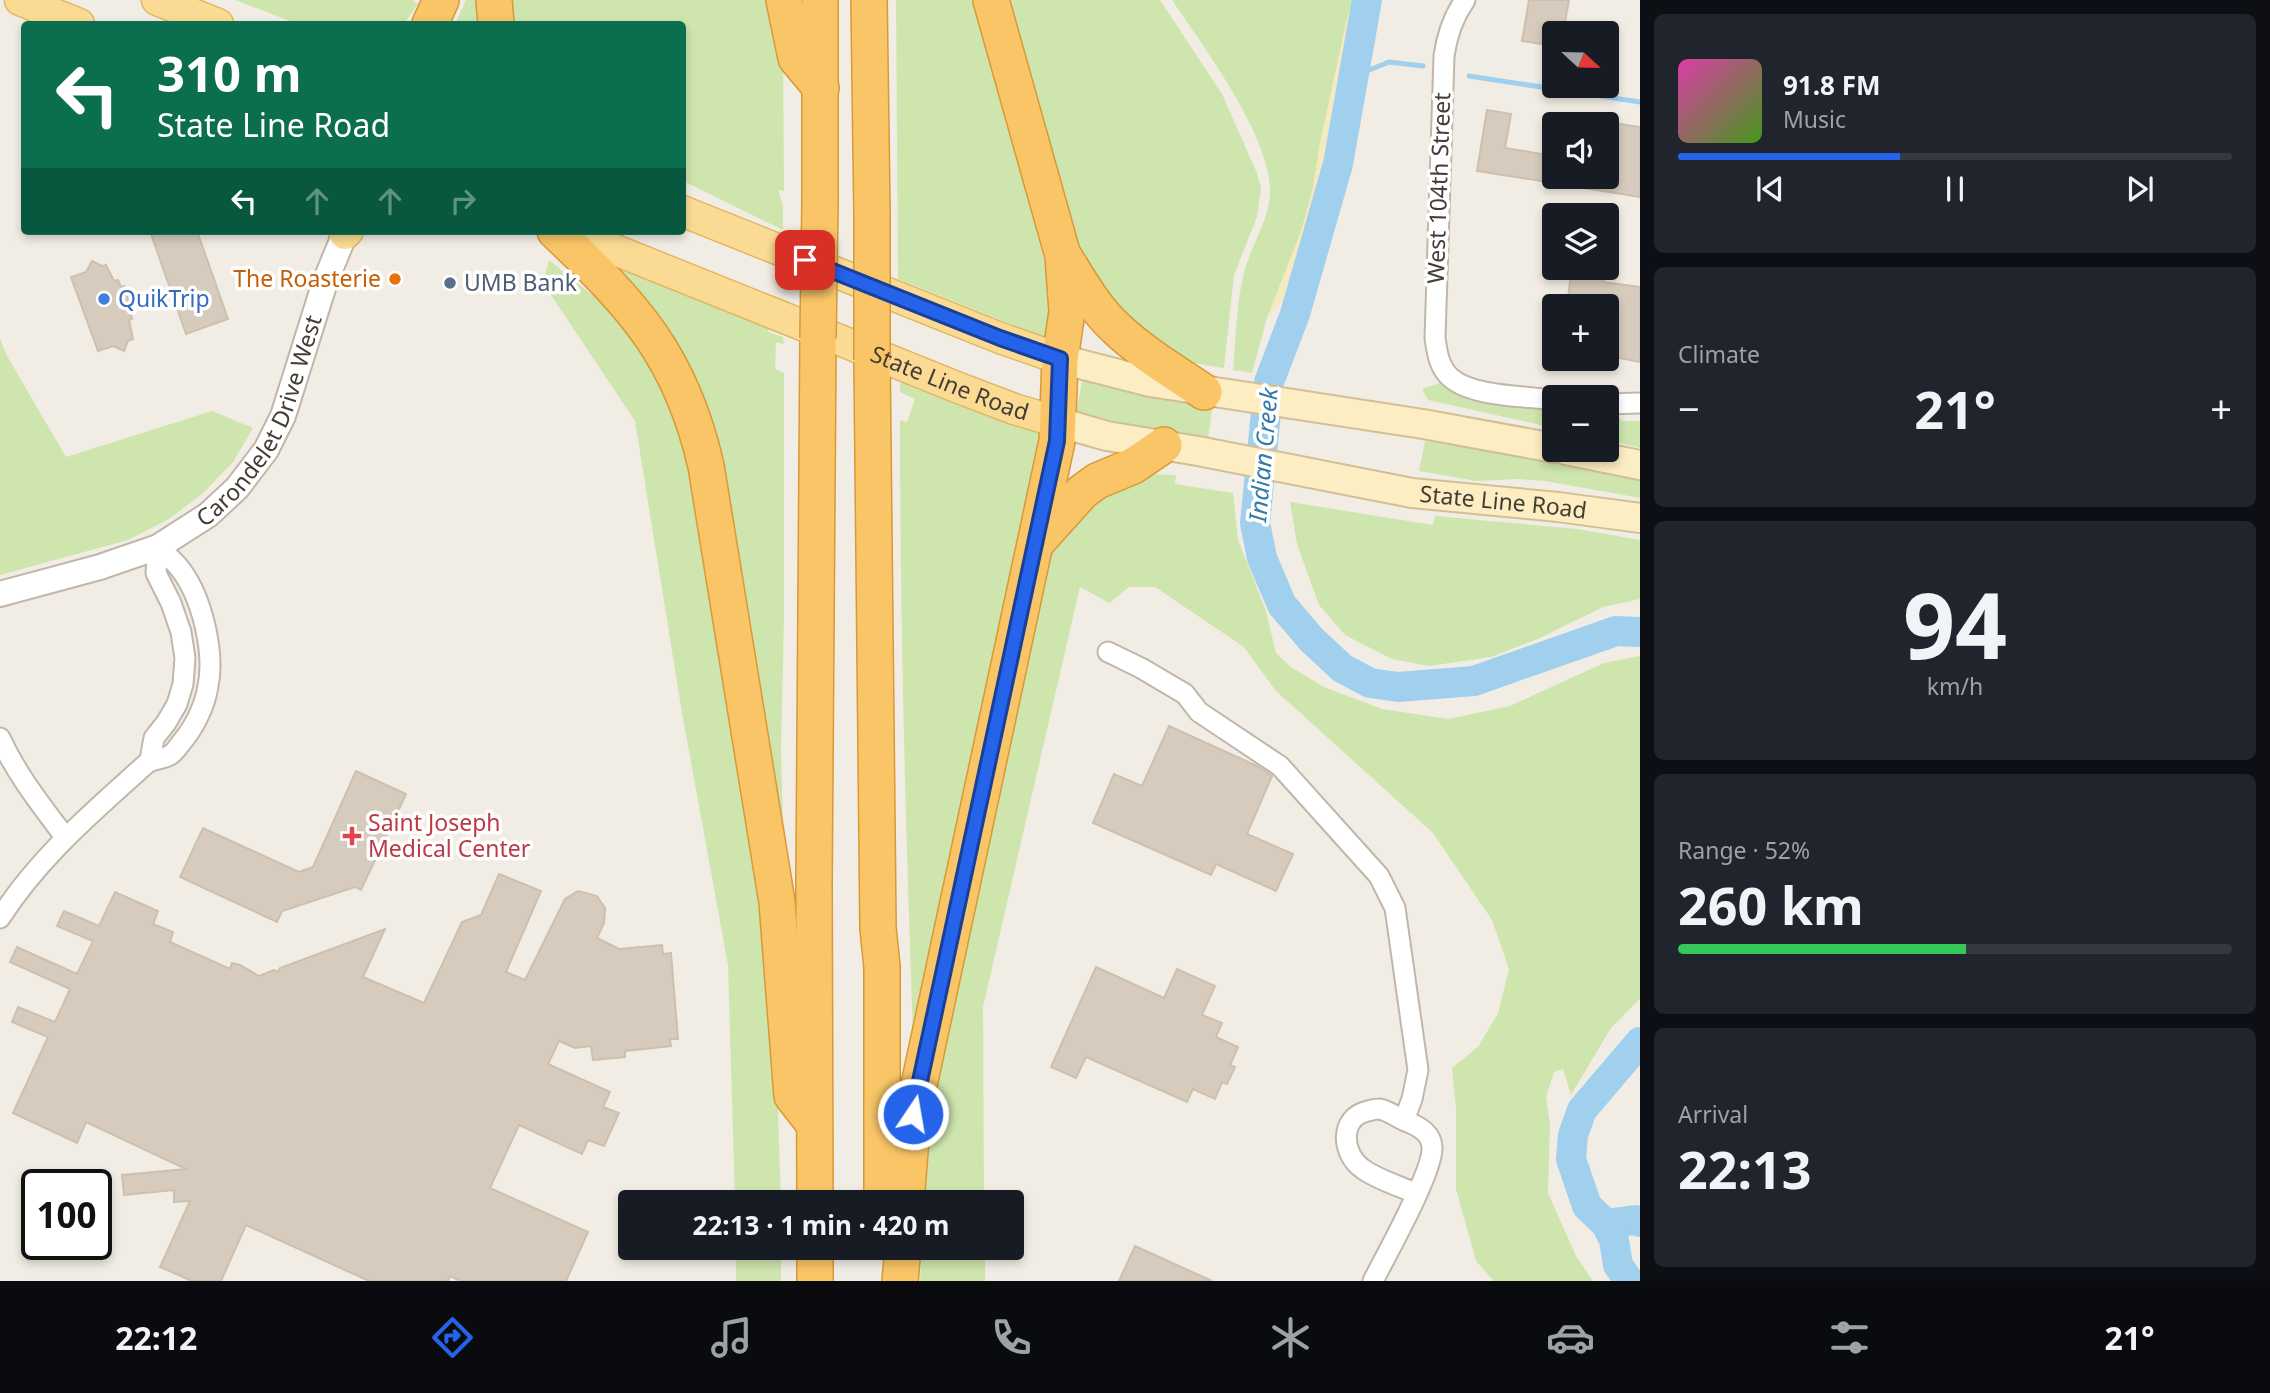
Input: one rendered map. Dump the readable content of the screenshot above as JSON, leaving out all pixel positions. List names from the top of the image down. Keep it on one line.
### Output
{"streets":{"main road":["State Line Road"],"street":["West 104th Street","Carondelet Drive West"]},"water":["Indian Creek"],"places":{"other":["The Roasterie","UMB Bank","QuikTrip"],"health":["Saint Joseph Medical Center"]},"north":"right","page":{"map_buttons":["+","−"],"turn":["310 m","State Line Road"],"song":["91.8 FM","Music"],"tile":["Climate",["94","km/h"],["Range · 52%","260 km"],["Arrival","22:13"]],"heat":["−","21°","+"],"limit":"100","trip":"22:13 · 1 min · 420 m","tabs":["22:12","21°"]}}
